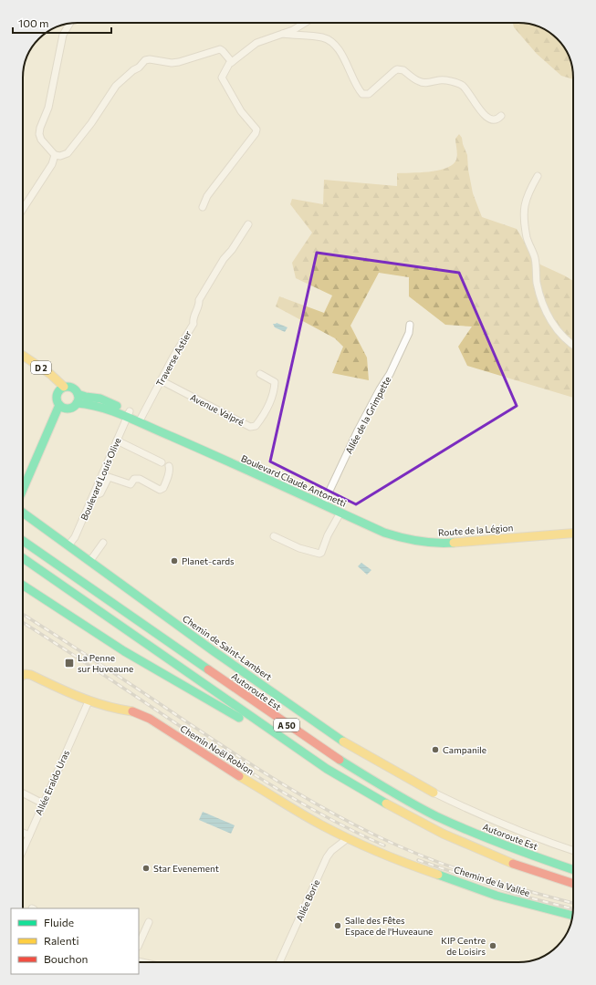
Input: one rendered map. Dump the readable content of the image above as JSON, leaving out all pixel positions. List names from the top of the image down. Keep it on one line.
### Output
{"streets":{"main road":["D 2","Boulevard Claude Antonetti","Route de la Légion","Chemin de Saint-Lambert","Autoroute Est","A 50","Chemin Noël Robion","Chemin de la Vallée"],"street":["Traverse Astier","Avenue Valpré","Allée de la Grimpette","Boulevard Louis Olive","Allée Eraldo Uras","Allée Borie"]},"crossings":[["Traverse Astier","Avenue Valpré"],["Traverse Astier","Boulevard Claude Antonetti"],["D 2","Boulevard Claude Antonetti"],["Allée de la Grimpette","Boulevard Claude Antonetti"],["Boulevard Louis Olive","Boulevard Claude Antonetti"],["Boulevard Louis Olive","Chemin de Saint-Lambert"],["Boulevard Claude Antonetti","Route de la Légion"],["Chemin Noël Robion","Allée Eraldo Uras"],["Chemin Noël Robion","Chemin de la Vallée"],["Chemin Noël Robion","Allée Borie"]],"places":{"other":["Planet-cards","Campanile","Star Evenement","Salle des Fêtes Espace de l'Huveaune","KIP Centre de Loisirs"],"transit":["La Penne sur Huveaune"]},"legend":["Fluide","Ralenti","Bouchon"],"scale_bar":"100 m"}
